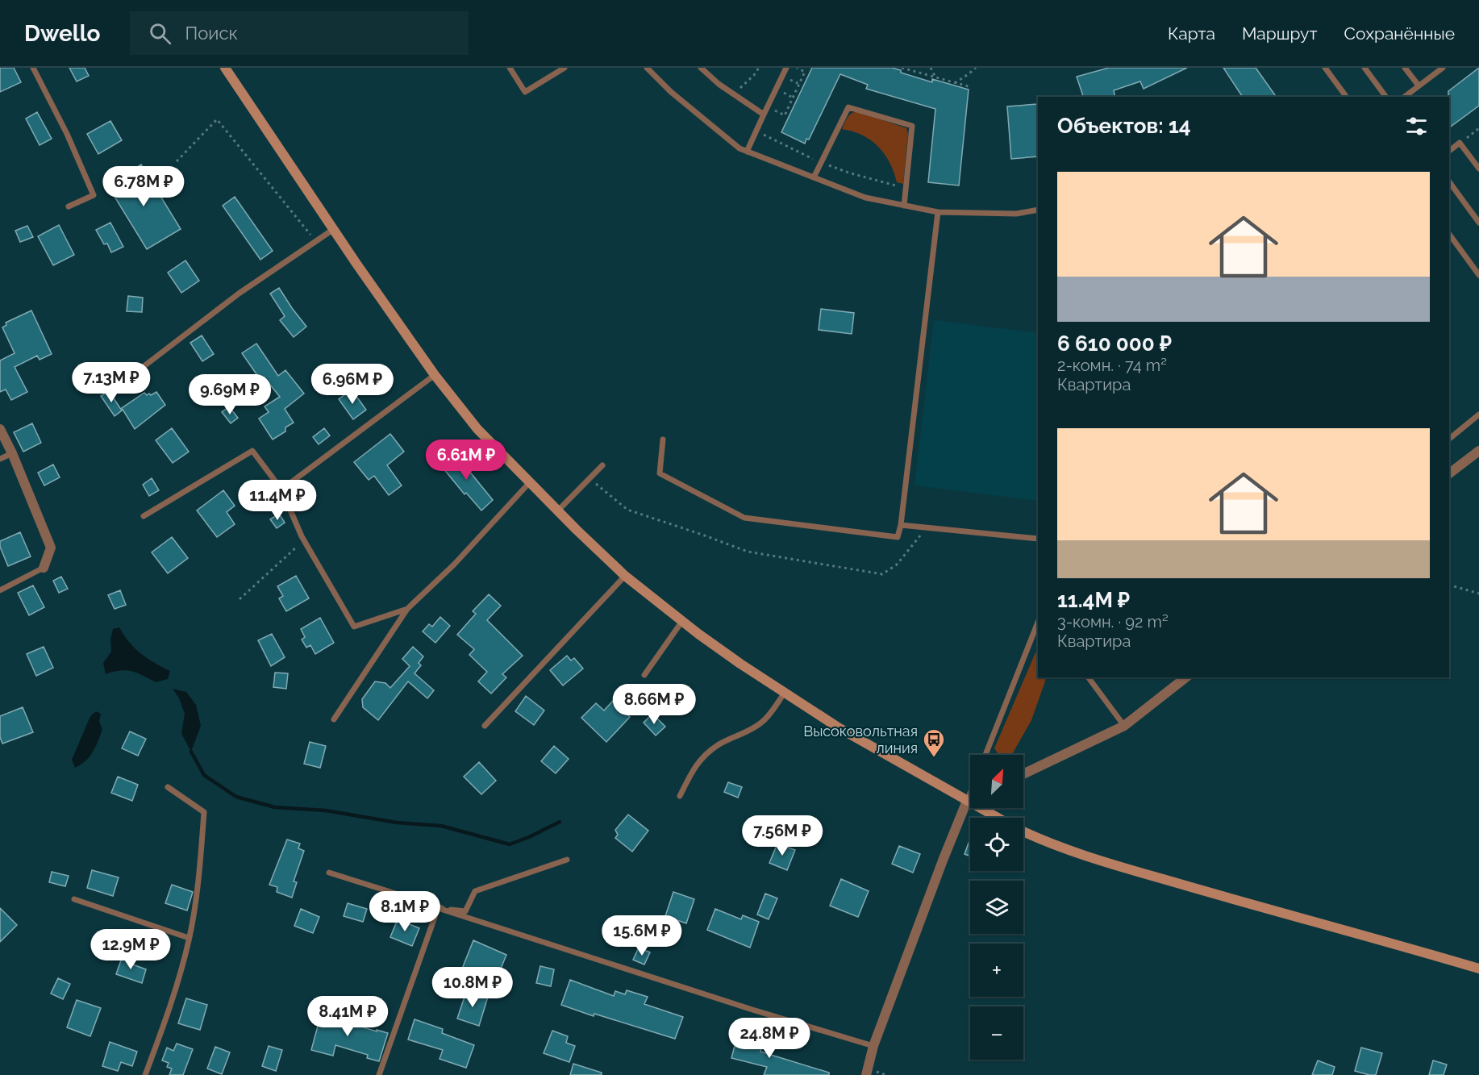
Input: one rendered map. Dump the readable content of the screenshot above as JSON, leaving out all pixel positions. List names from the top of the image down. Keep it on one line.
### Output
{"places":{"bus stop":["Высоковольтная линия"]},"north":"top right","page":{"header":"Dwello","search":"Поиск","nav":["Карта","Маршрут","Сохранённые"],"heading":"Объектов: 14","list":[{"name":"6 610 000 ₽","note":"2-комн. · 74 m² · Квартира"},{"name":"11.4M ₽","note":"3-комн. · 92 m² · Квартира"}],"price":["6.78M ₽","7.13M ₽","6.96M ₽","9.69M ₽","6.61M ₽","11.4M ₽","8.66M ₽","7.56M ₽","8.1M ₽","15.6M ₽","12.9M ₽","10.8M ₽","8.41M ₽","24.8M ₽"],"map_buttons":["+","−"]}}
